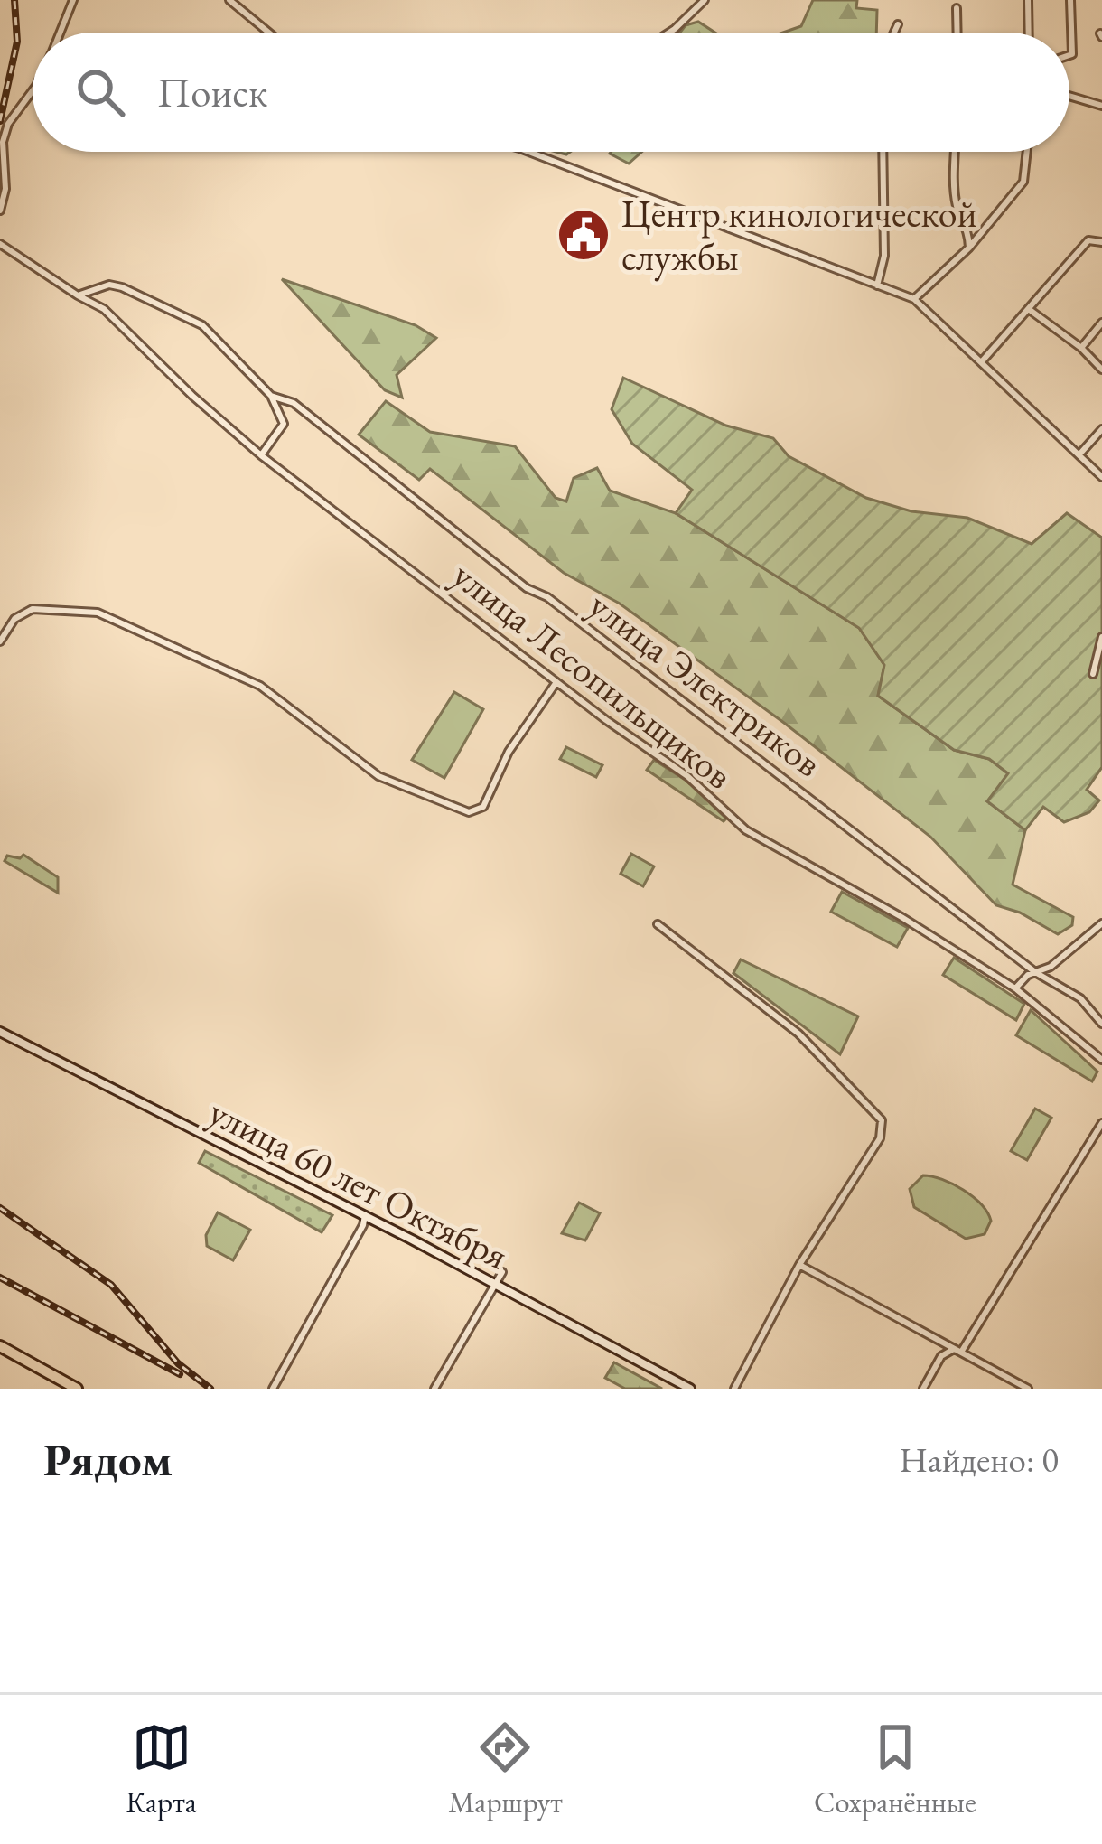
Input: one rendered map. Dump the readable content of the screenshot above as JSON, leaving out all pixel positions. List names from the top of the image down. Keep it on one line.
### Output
{"streets":{"main road":["улица 60 лет Октября"],"street":["улица Лесопильщиков","улица Электриков"]},"crossings":[["улица Лесопильщиков","улица Электриков"]],"places":{"public building":["Центр кинологической службы"]},"page":{"search":"Поиск","heading":["Рядом","Найдено: 0"],"nav":["Карта","Маршрут","Сохранённые"]}}
